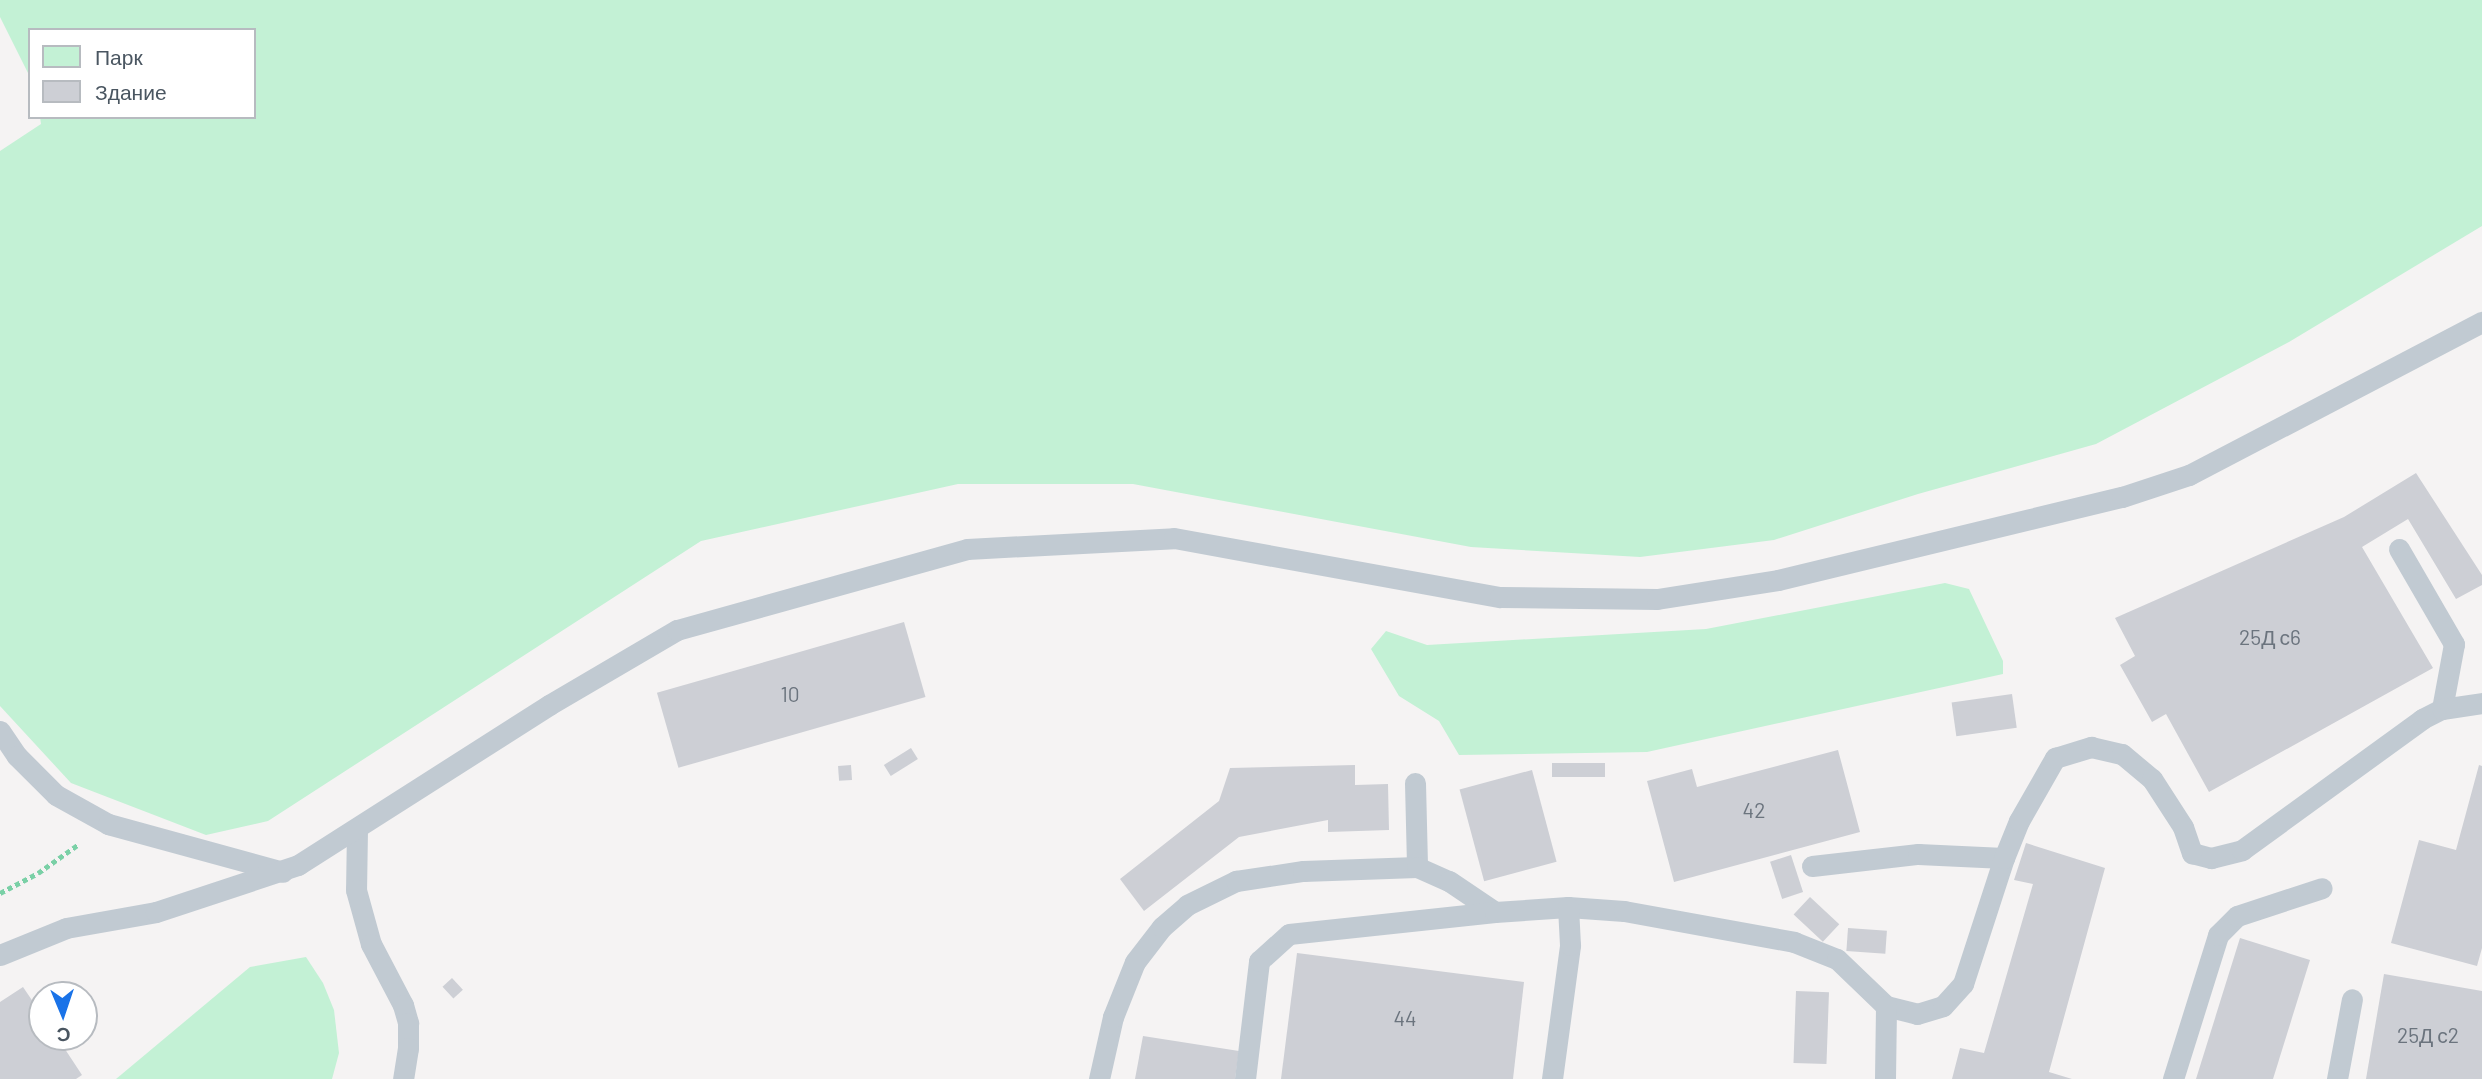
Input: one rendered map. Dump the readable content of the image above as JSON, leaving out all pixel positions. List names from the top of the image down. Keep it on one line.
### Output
{"house_numbers":["25Д с6","10","42","44","25Д с2"],"legend":["Парк","Здание"],"north":"bottom"}
